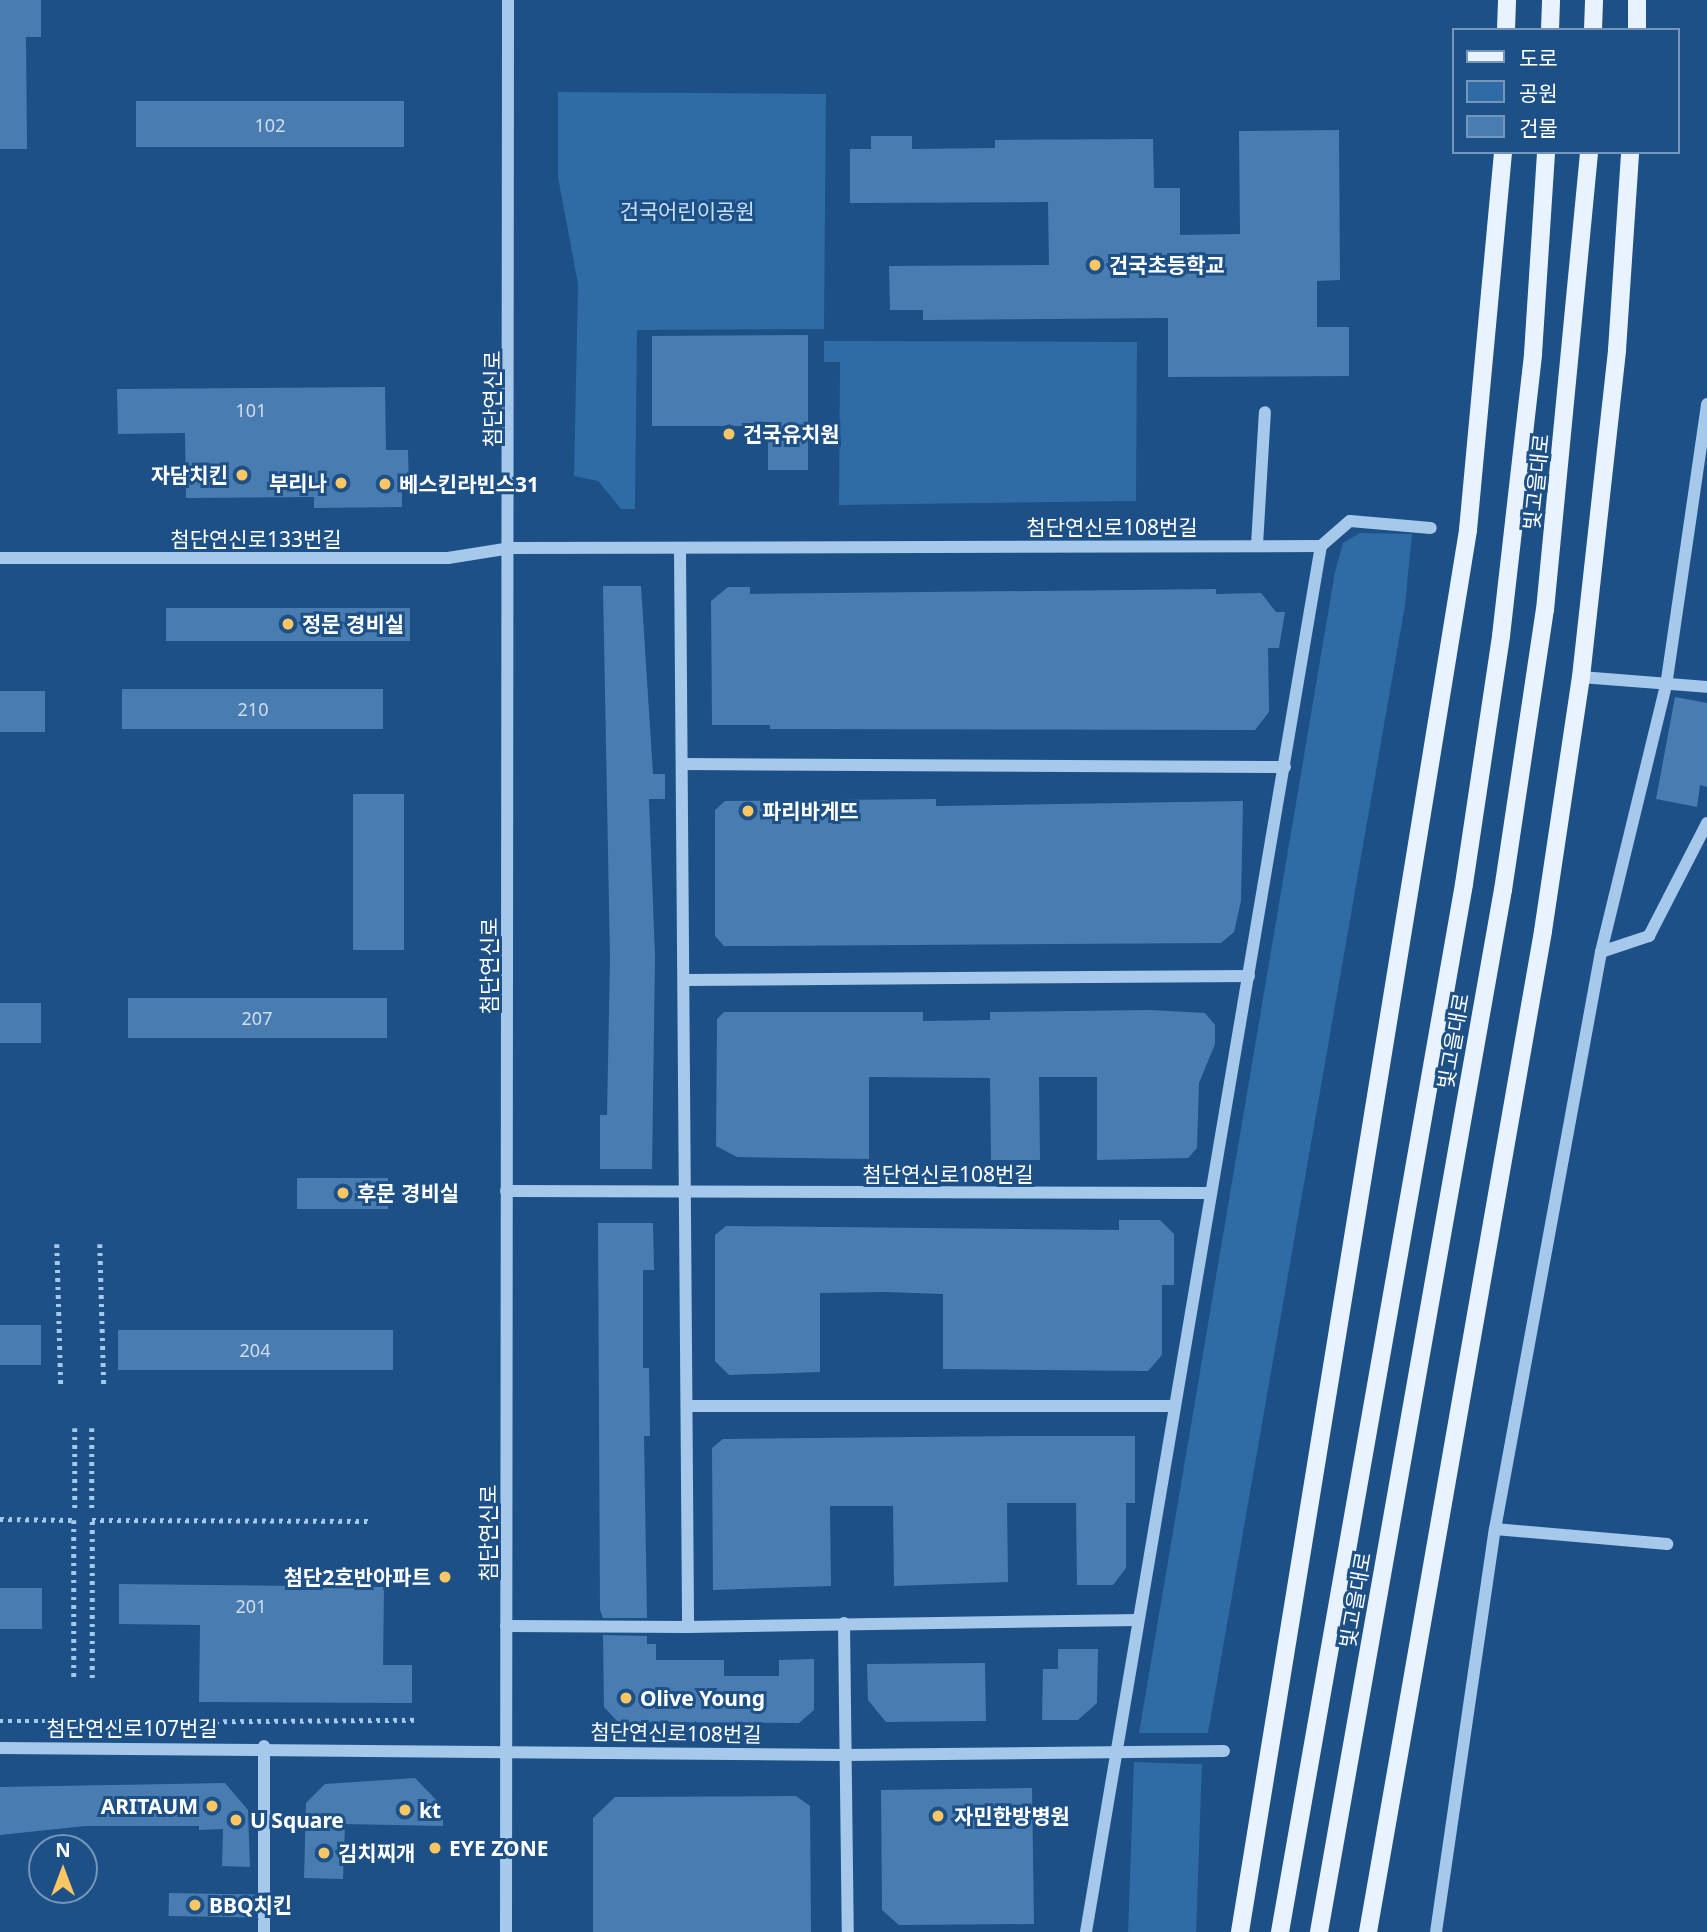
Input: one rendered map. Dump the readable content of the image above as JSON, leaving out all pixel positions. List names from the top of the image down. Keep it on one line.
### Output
{"streets":{"main road":["빛고을대로"],"street":["첨단연신로","첨단연신로108번길","첨단연신로133번길","첨단연신로107번길"]},"crossings":[["첨단연신로","첨단연신로108번길"],["첨단연신로","첨단연신로133번길"],["첨단연신로","첨단연신로107번길"],["첨단연신로108번길","첨단연신로133번길"],["첨단연신로108번길","첨단연신로107번길"]],"parks":["건국어린이공원"],"places":["건국초등학교","건국유치원","자담치킨","부리나","베스킨라빈스31","정문 경비실","파리바게뜨","후문 경비실","첨단2호반아파트","Olive Young","ARITAUM","kt","자민한방병원","U Square","EYE ZONE","김치찌개","BBQ치킨"],"house_numbers":["102","101","210","207","204","201"],"legend":["도로","공원","건물"],"north":"top"}
